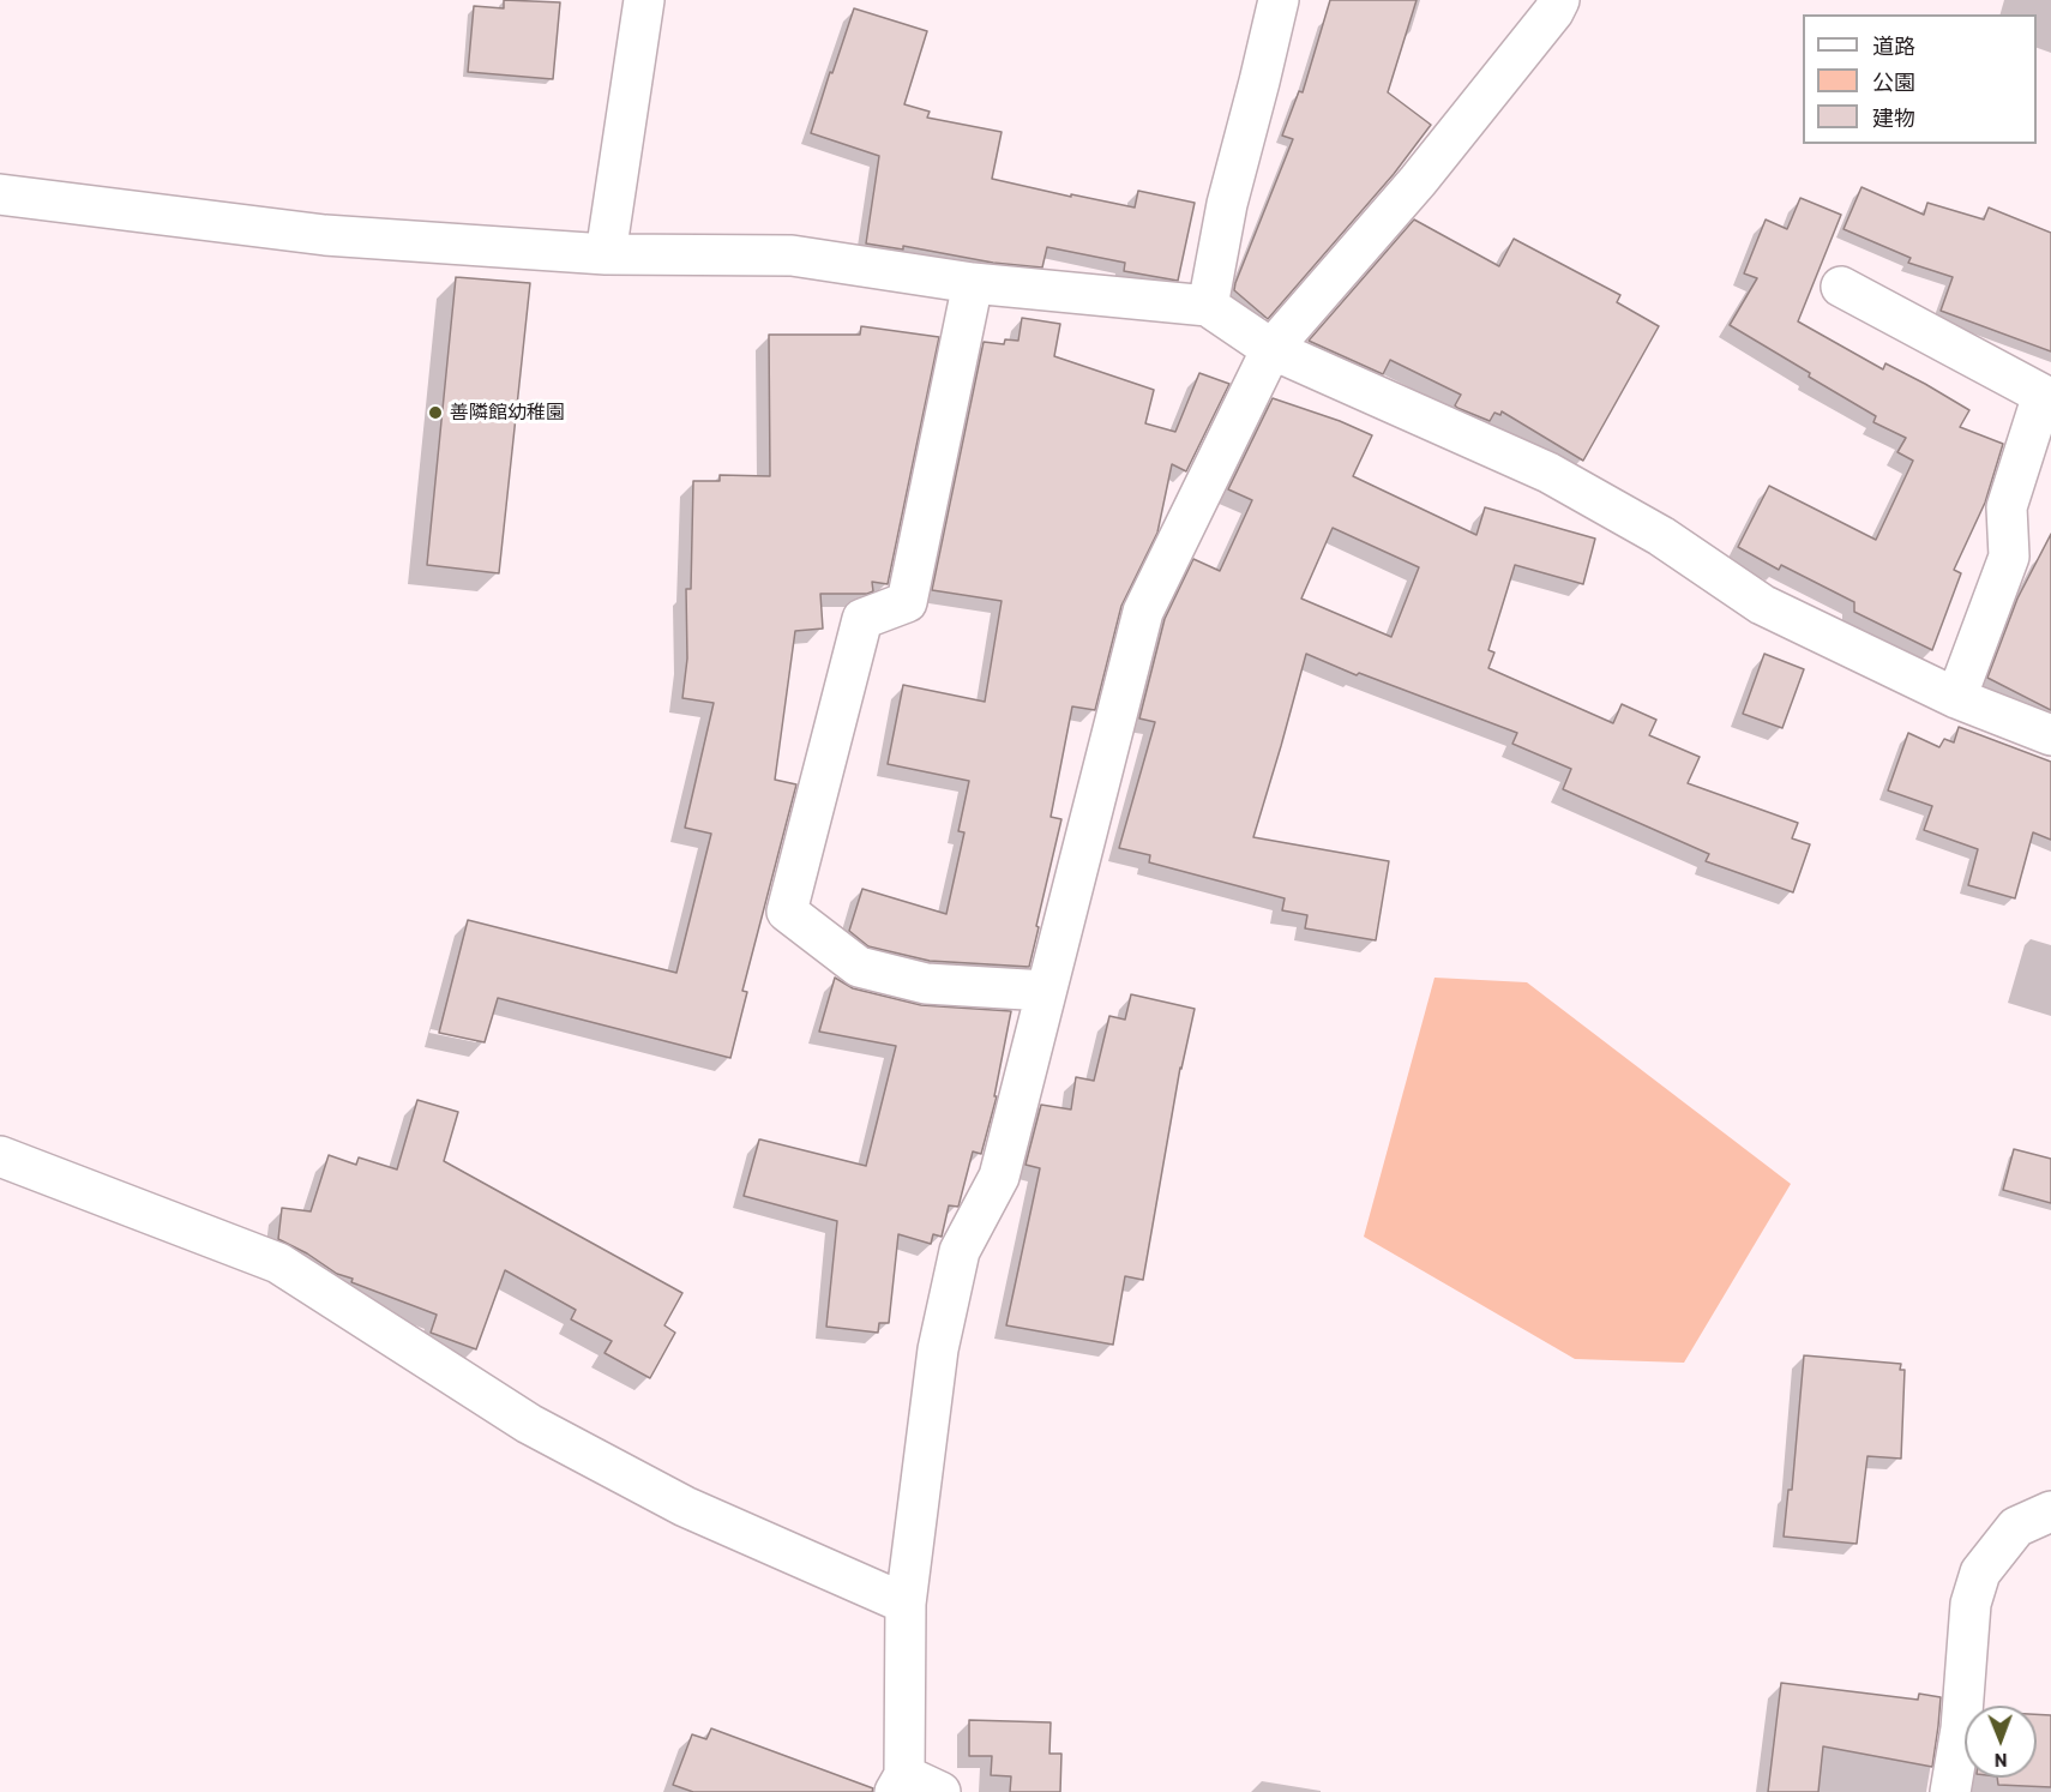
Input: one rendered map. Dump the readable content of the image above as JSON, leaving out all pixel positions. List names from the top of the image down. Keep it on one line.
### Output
{"places":["善隣館幼稚園"],"legend":["道路","公園","建物"],"north":"bottom"}
